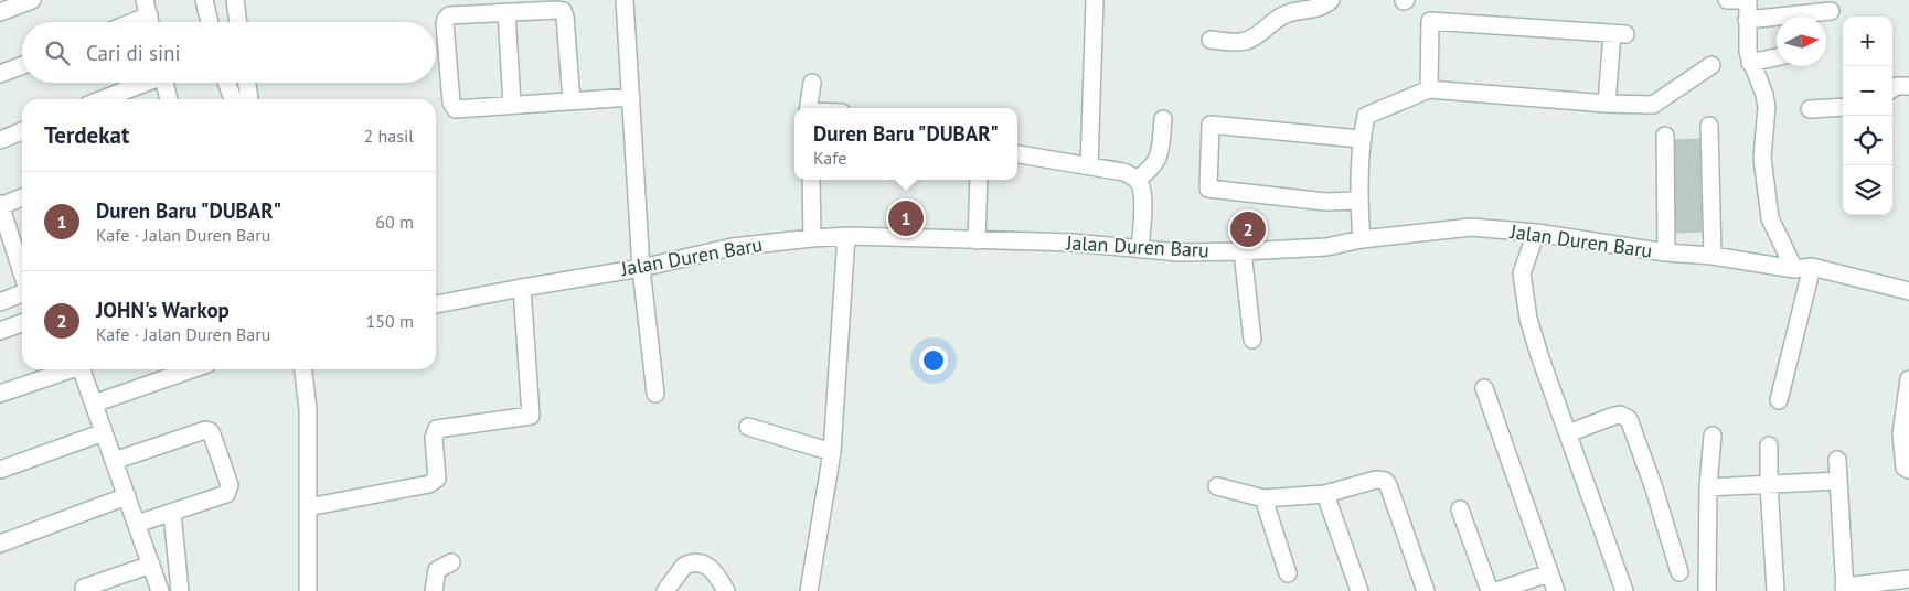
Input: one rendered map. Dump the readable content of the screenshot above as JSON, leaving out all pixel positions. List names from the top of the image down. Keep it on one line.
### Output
{"streets":{"street":["Jalan Duren Baru"]},"north":"right","page":{"map_buttons":["+","−"],"search":"Cari di sini","heading":["Terdekat","2 hasil"],"popup":["Duren Baru \"DUBAR\"","Kafe"],"list":[{"mark":"1","name":"Duren Baru \"DUBAR\"","note":"Kafe · Jalan Duren Baru","value":"60 m"},{"mark":"2","name":"JOHN's Warkop","note":"Kafe · Jalan Duren Baru","value":"150 m"}],"pins":["1","2"]}}
